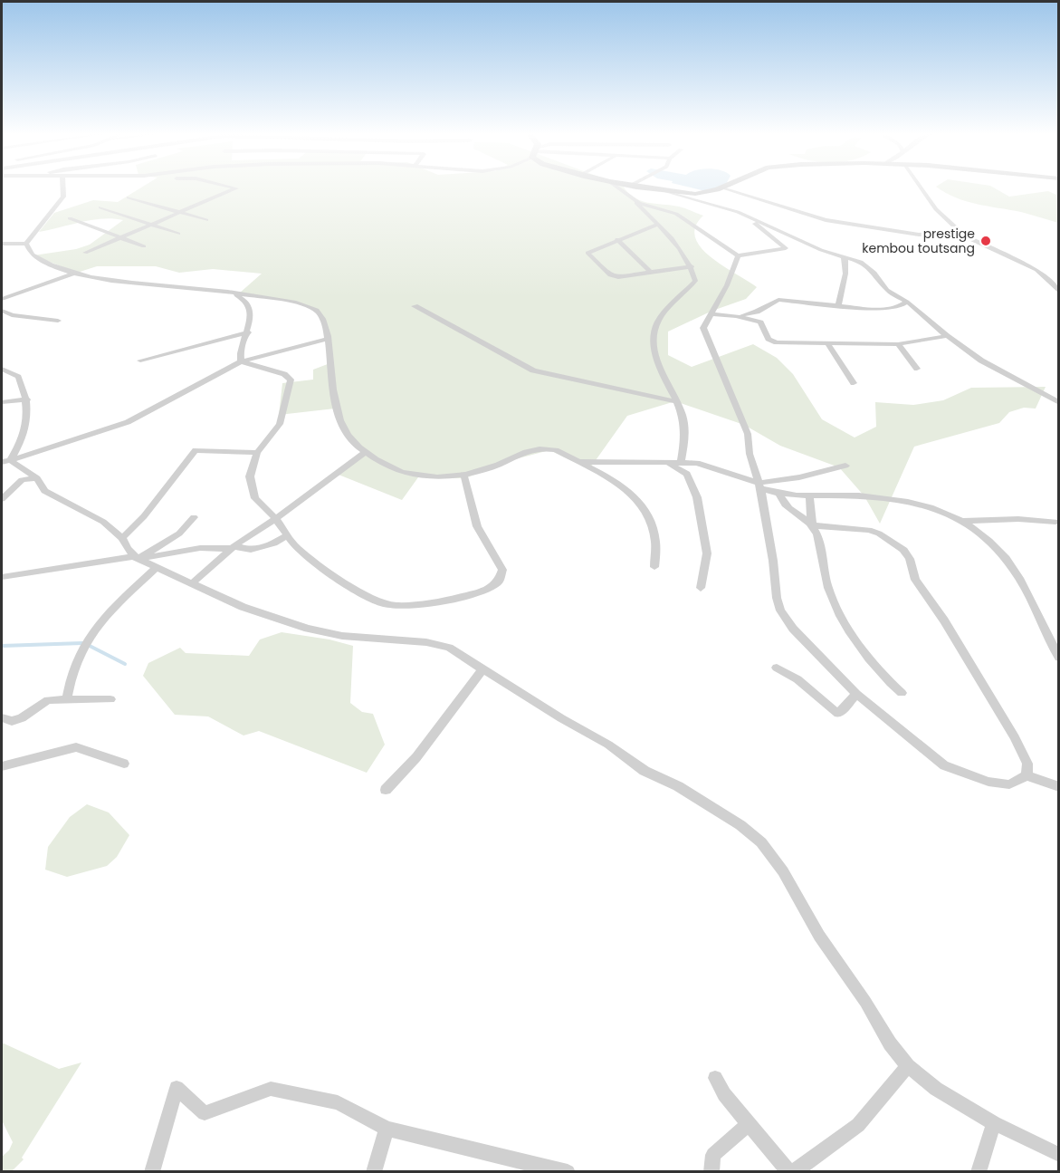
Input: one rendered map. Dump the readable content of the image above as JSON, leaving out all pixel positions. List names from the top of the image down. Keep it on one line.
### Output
{"places":["prestige kembou toutsang"]}
